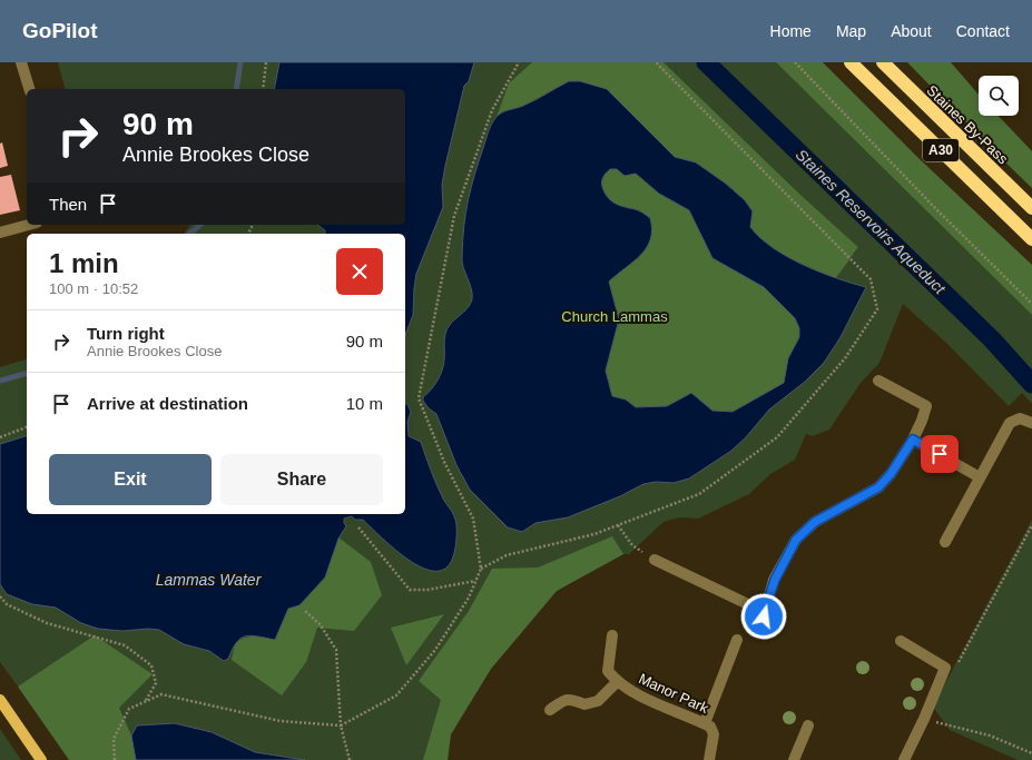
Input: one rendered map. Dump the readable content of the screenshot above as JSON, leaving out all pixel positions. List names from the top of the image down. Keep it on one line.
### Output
{"streets":{"highway":["Staines By-Pass","A30"],"street":["Manor Park"]},"water":["Staines Reservoirs Aqueduct","Lammas Water"],"parks":["Church Lammas"],"page":{"header":"GoPilot","nav":["Home","Map","About","Contact"],"turn":["90 m","Annie Brookes Close"],"then":"Then","heading":["1 min","100 m · 10:52"],"list":[{"name":"Turn right","note":"Annie Brookes Close","value":"90 m"},{"name":"Arrive at destination","value":"10 m"}],"buttons":["Exit","Share"]}}
